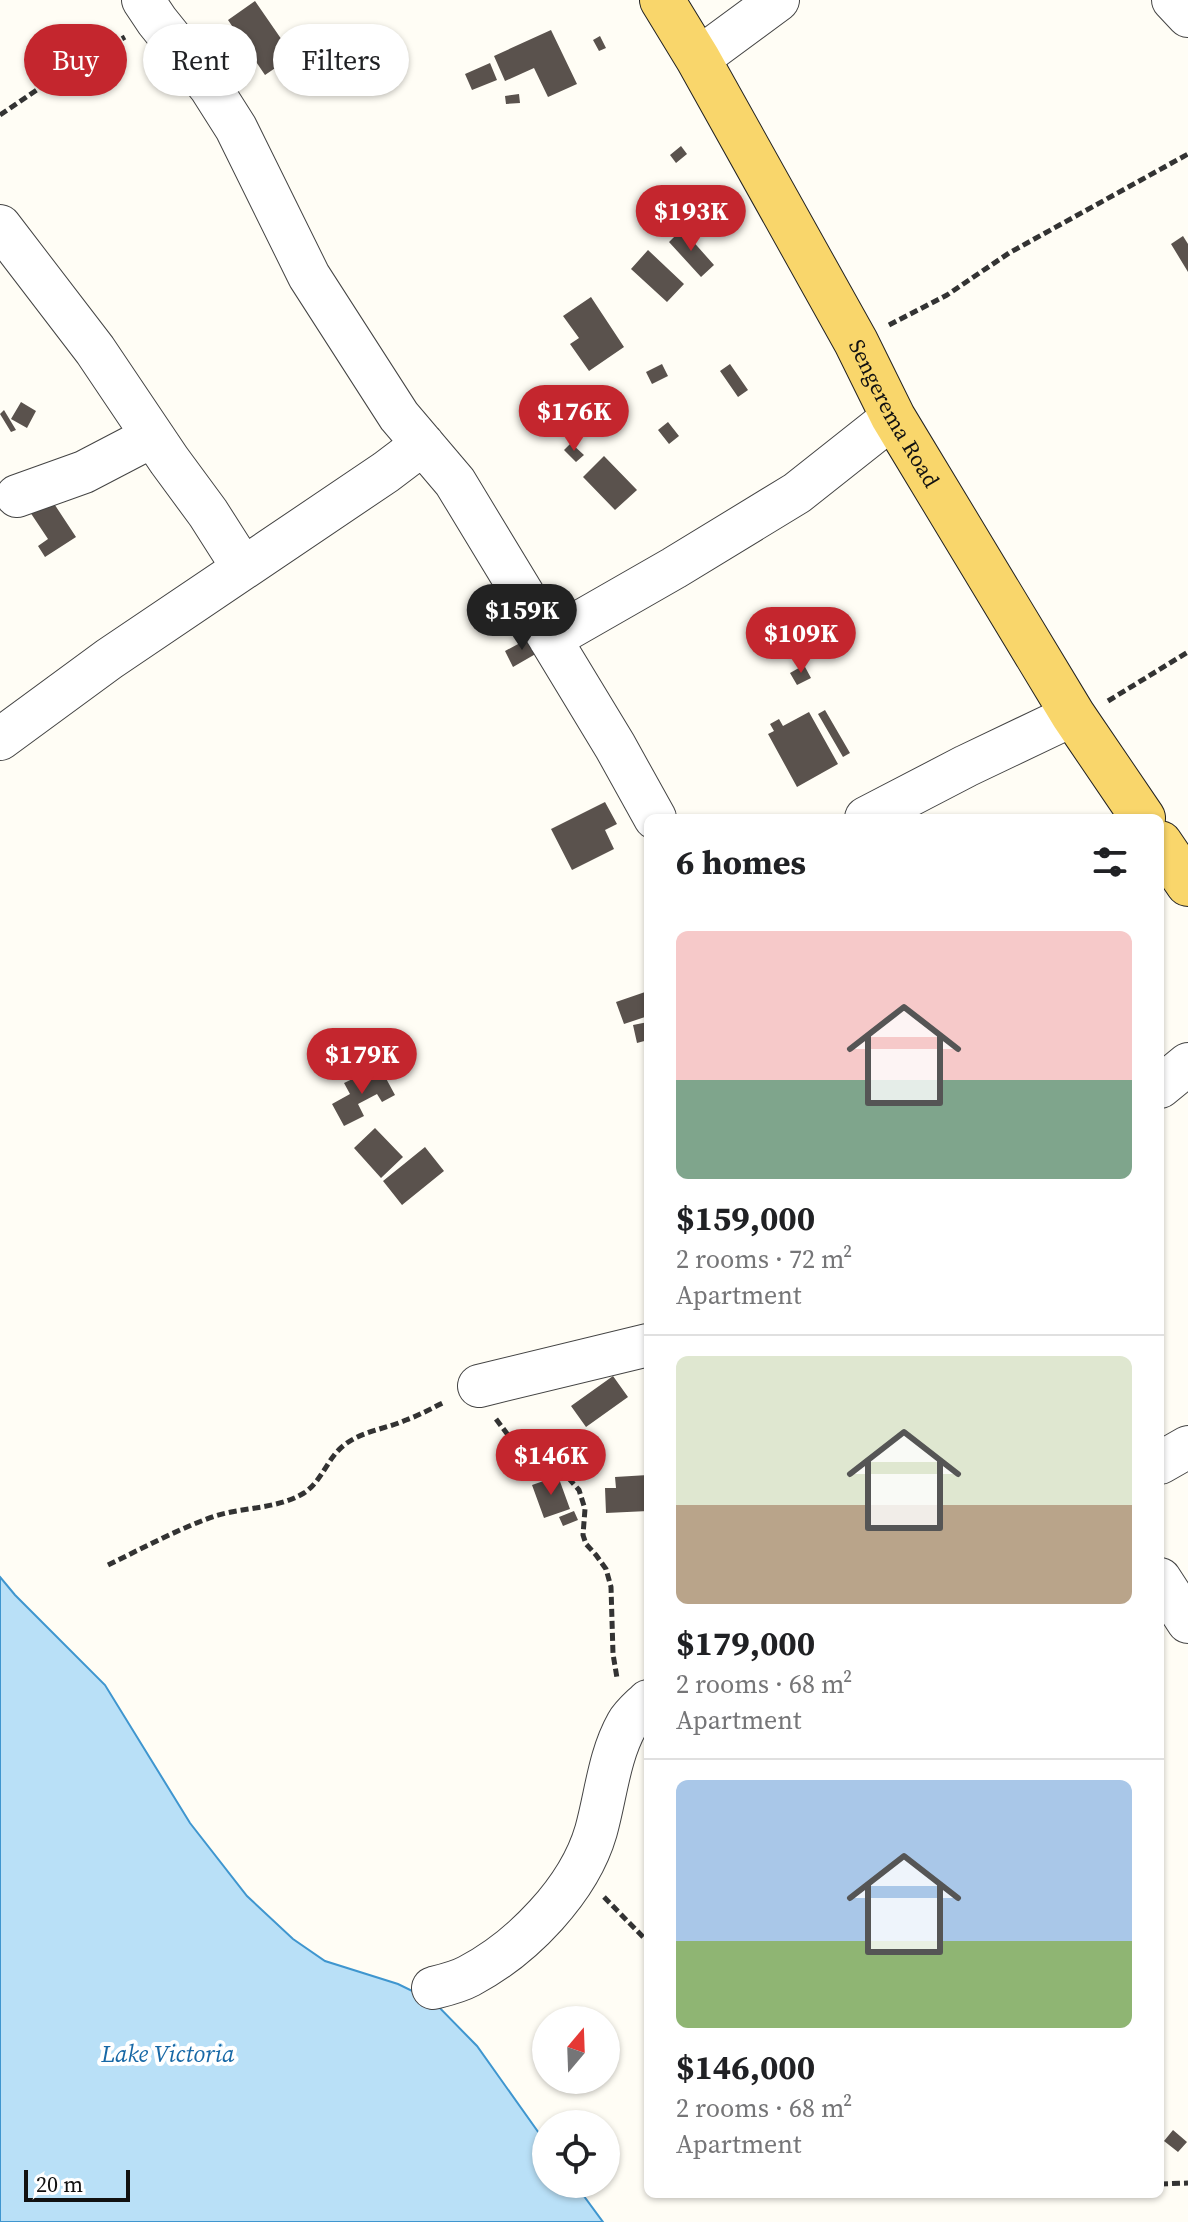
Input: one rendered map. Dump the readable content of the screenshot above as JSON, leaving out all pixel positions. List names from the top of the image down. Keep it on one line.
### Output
{"streets":{"main road":["Sengerema Road"]},"water":["Lake Victoria"],"scale_bar":"20 m","north":"top","page":{"chip":["Buy","Rent","Filters"],"price":["$193K","$176K","$159K","$109K","$179K","$146K"],"heading":"6 homes","list":[{"name":"$159,000","note":"2 rooms · 72 m² · Apartment"},{"name":"$179,000","note":"2 rooms · 68 m² · Apartment"},{"name":"$146,000","note":"2 rooms · 68 m² · Apartment"}],"scale":"20 m"}}
